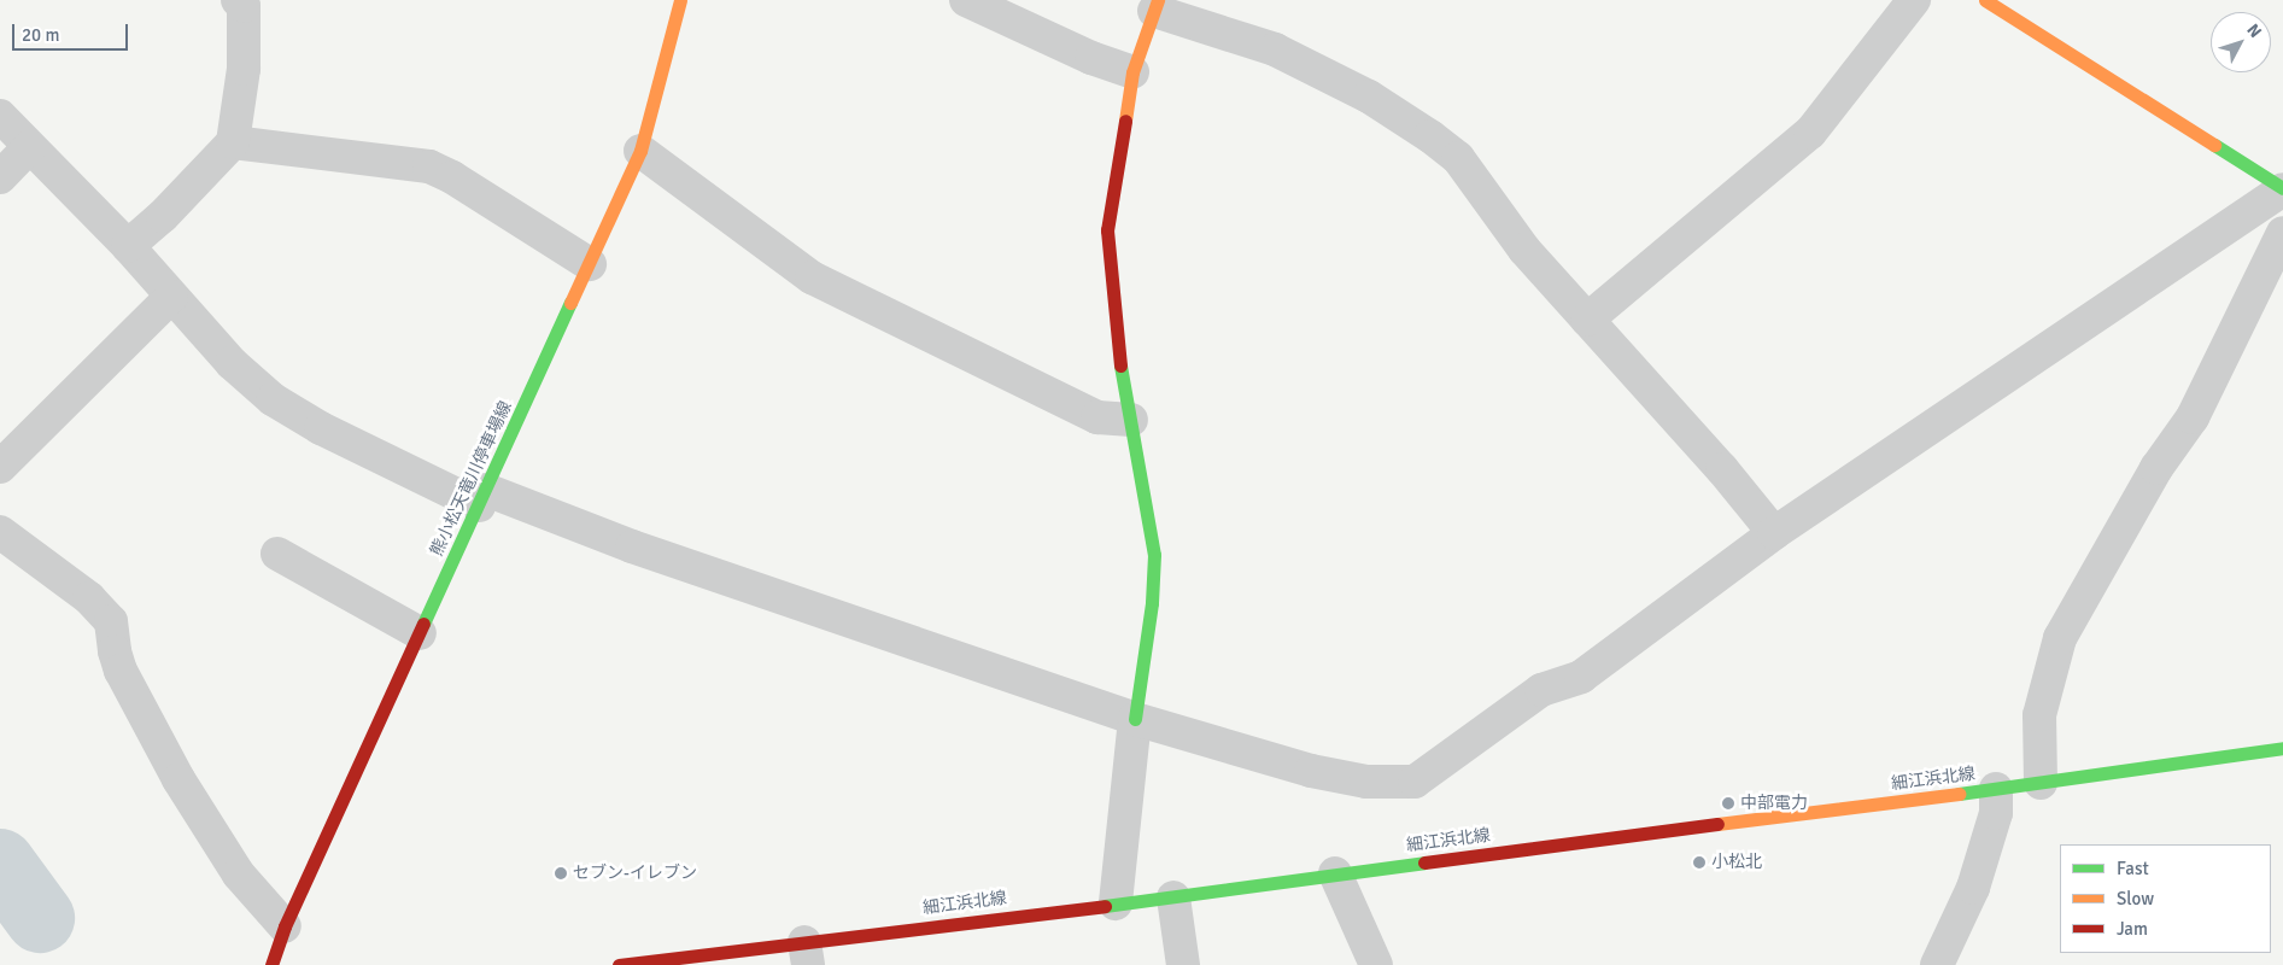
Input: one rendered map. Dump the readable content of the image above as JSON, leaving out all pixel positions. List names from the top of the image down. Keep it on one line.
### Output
{"streets":{"main road":["熊小松天竜川停車場線","細江浜北線"]},"places":["中部電力","小松北","セブン-イレブン"],"legend":["Fast","Slow","Jam"],"scale_bar":"20 m","north":"top right"}
